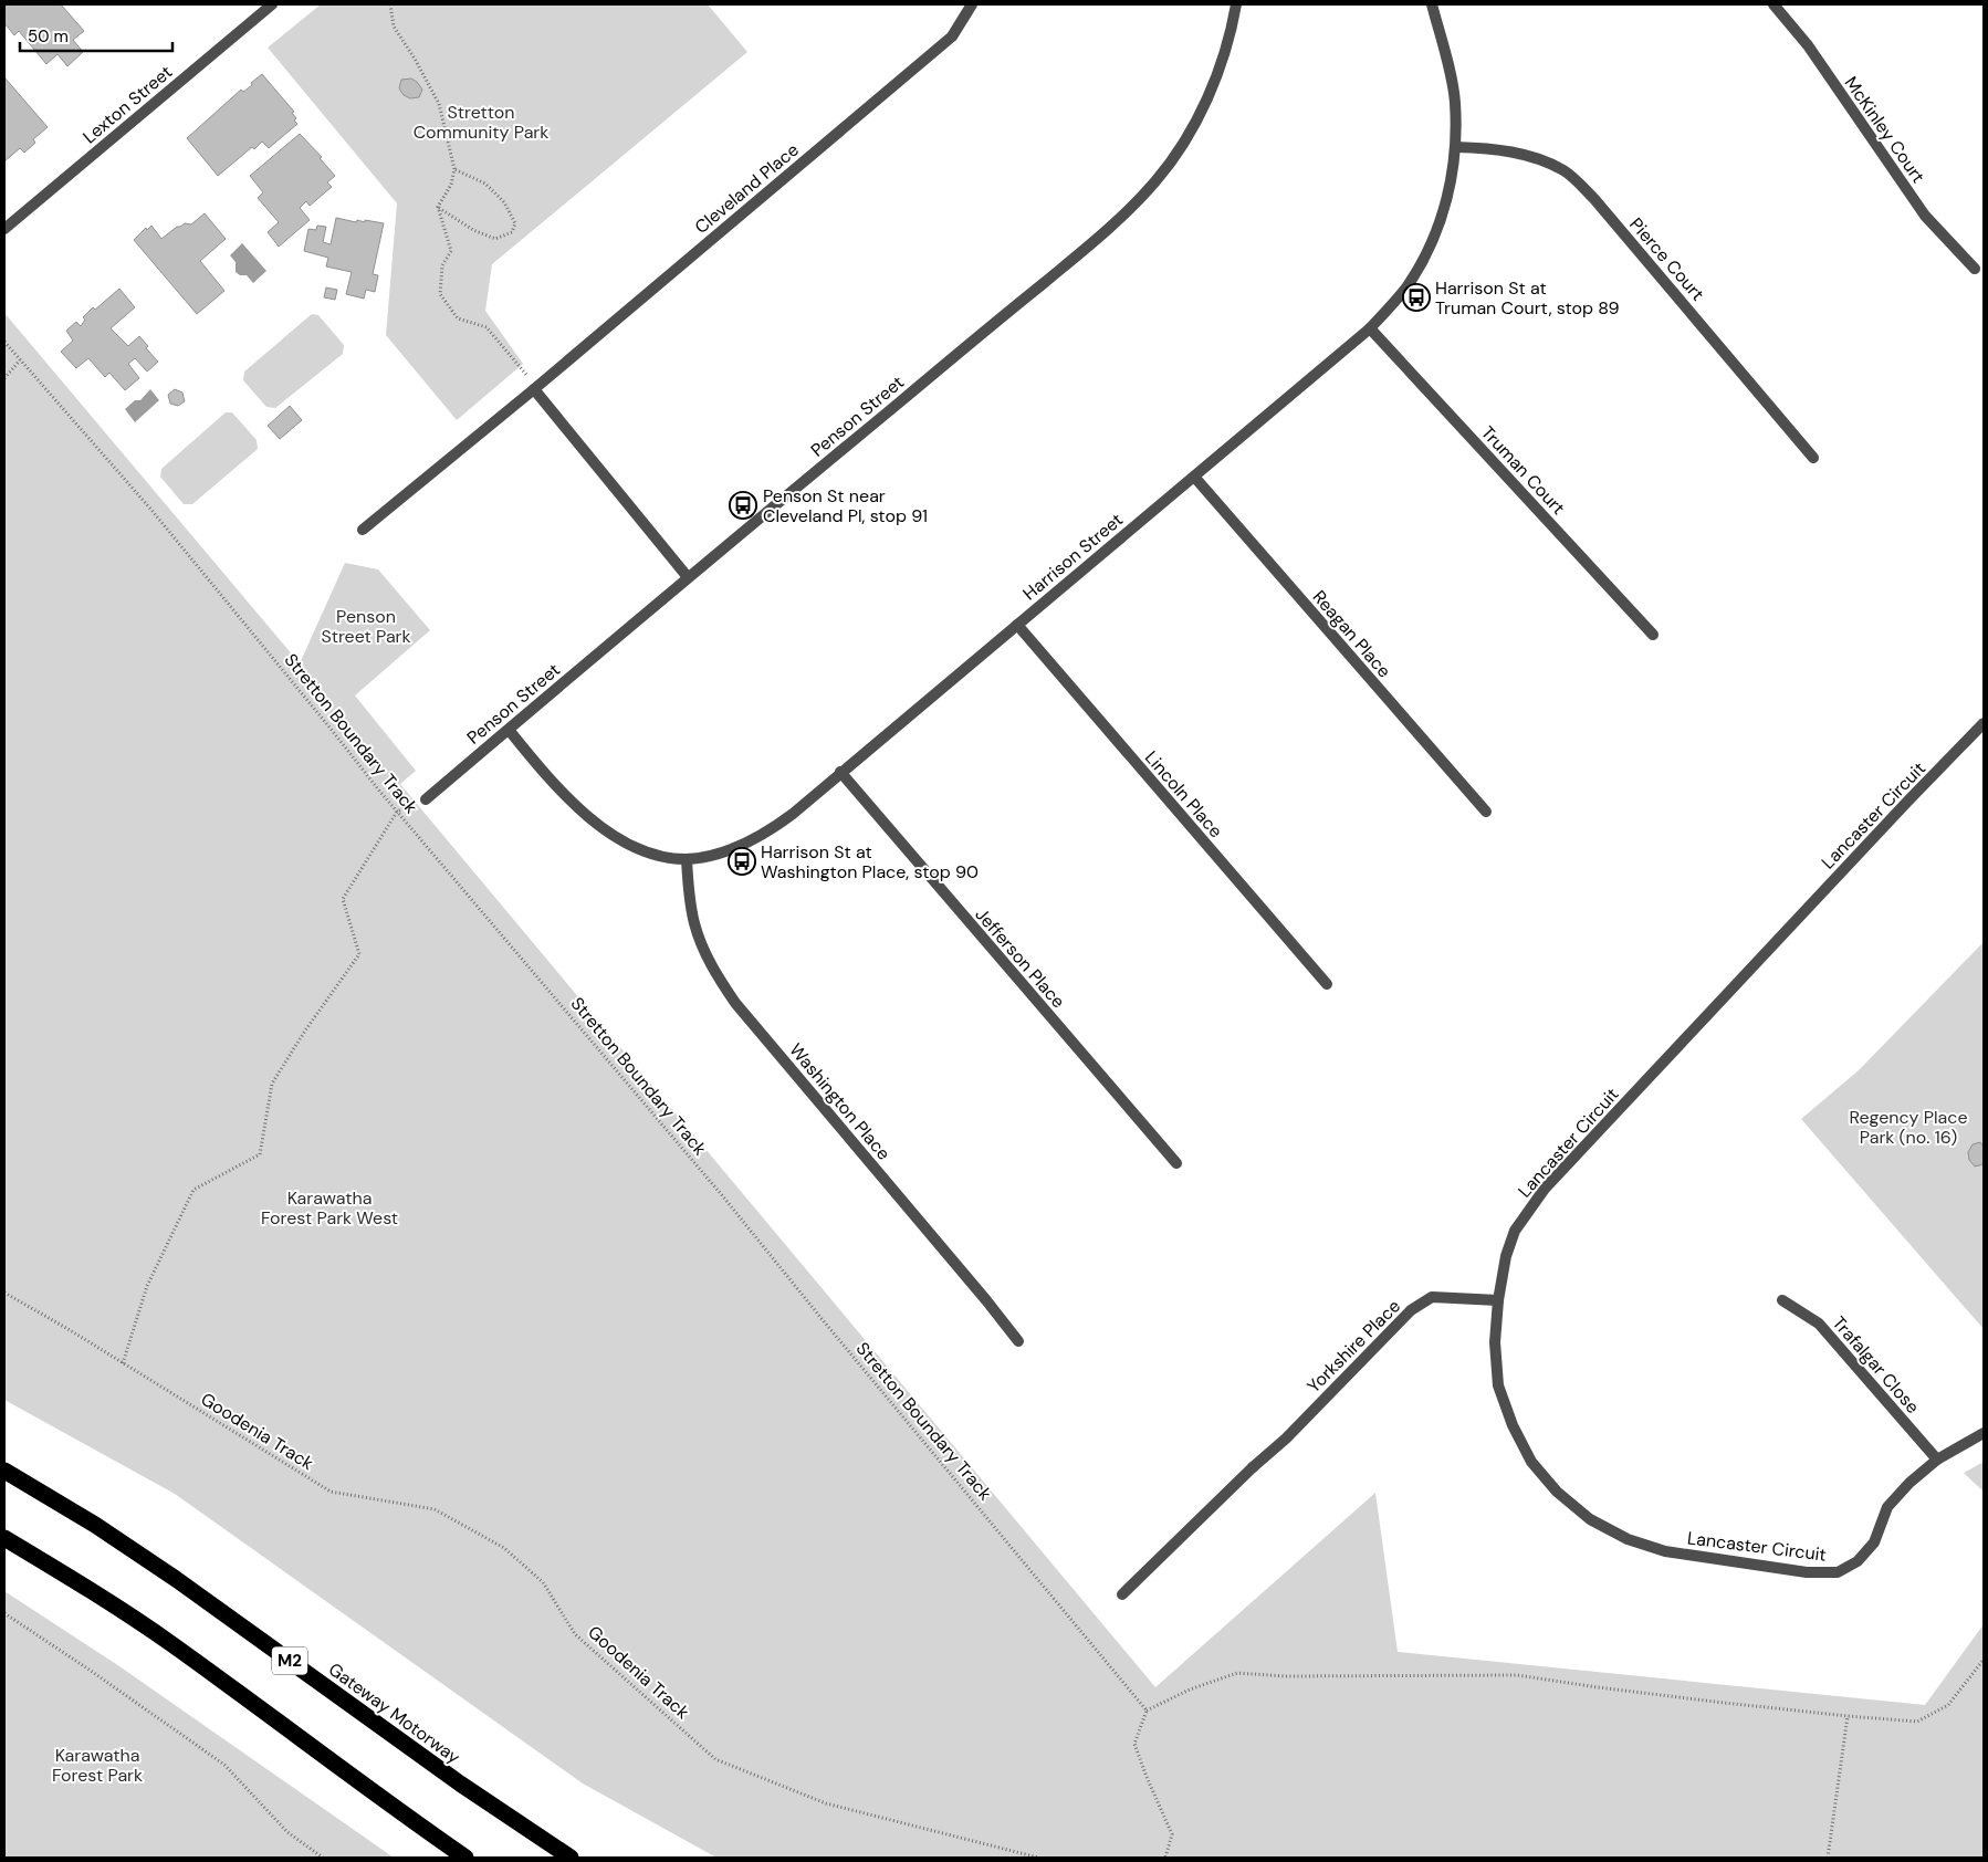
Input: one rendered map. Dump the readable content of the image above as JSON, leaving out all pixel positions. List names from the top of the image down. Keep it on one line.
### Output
{"streets":{"highway":["M2","Gateway Motorway"],"street":["Lexton Street","McKinley Court","Cleveland Place","Pierce Court","Penson Street","Truman Court","Harrison Street","Reagan Place","Lincoln Place","Lancaster Circuit","Jefferson Place","Washington Place","Yorkshire Place","Trafalgar Close"],"path":["Stretton Boundary Track","Goodenia Track"]},"crossings":[["Pierce Court","Harrison Street"],["Penson Street","Harrison Street"],["Truman Court","Harrison Street"],["Harrison Street","Reagan Place"],["Harrison Street","Lincoln Place"],["Harrison Street","Jefferson Place"],["Harrison Street","Washington Place"],["Lancaster Circuit","Yorkshire Place"],["Lancaster Circuit","Trafalgar Close"]],"parks":["Stretton Community Park","Penson Street Park","Regency Place Park (no. 16)","Karawatha Forest Park West","Karawatha Forest Park"],"places":{"bus stop":["Harrison St at Truman Court, stop 89","Penson St near Cleveland Pl, stop 91","Harrison St at Washington Place, stop 90"]},"scale_bar":"50 m"}
